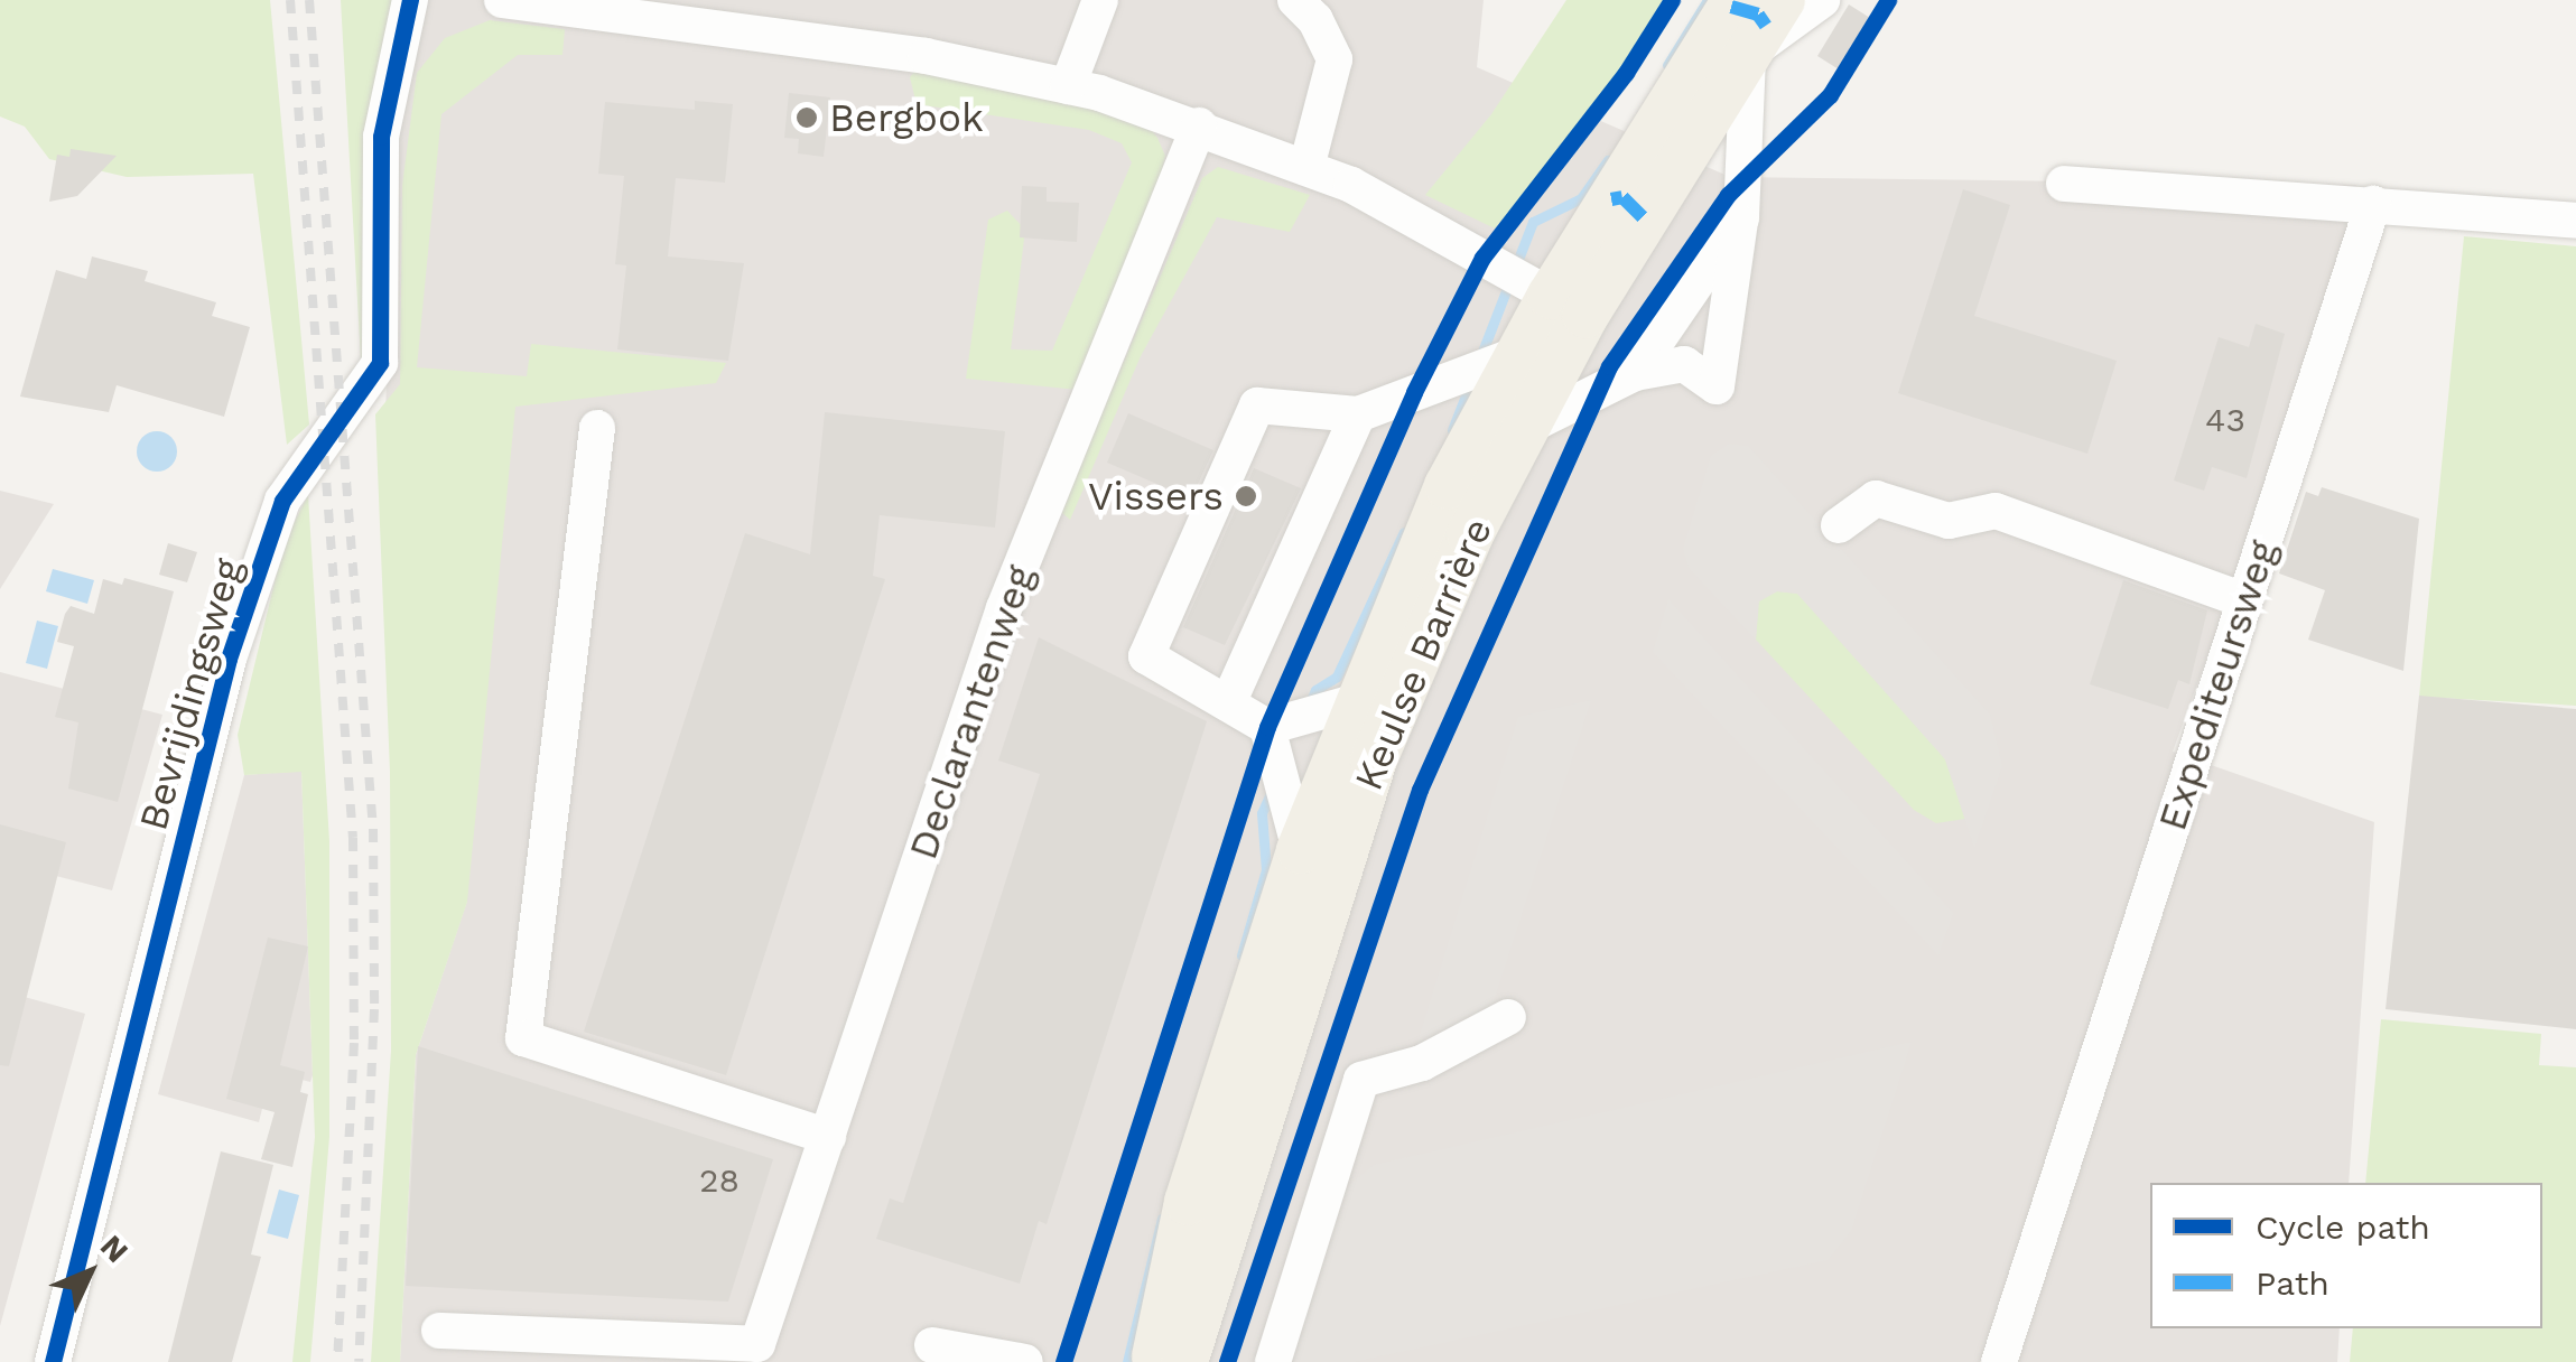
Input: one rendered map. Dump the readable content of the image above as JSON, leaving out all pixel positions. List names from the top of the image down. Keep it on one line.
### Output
{"streets":{"main road":["Keulse Barrière"],"street":["Expediteursweg","Bevrijdingsweg","Declarantenweg"]},"places":["Bergbok","Vissers"],"house_numbers":["43","28"],"legend":["Cycle path","Path"],"north":"top right"}
